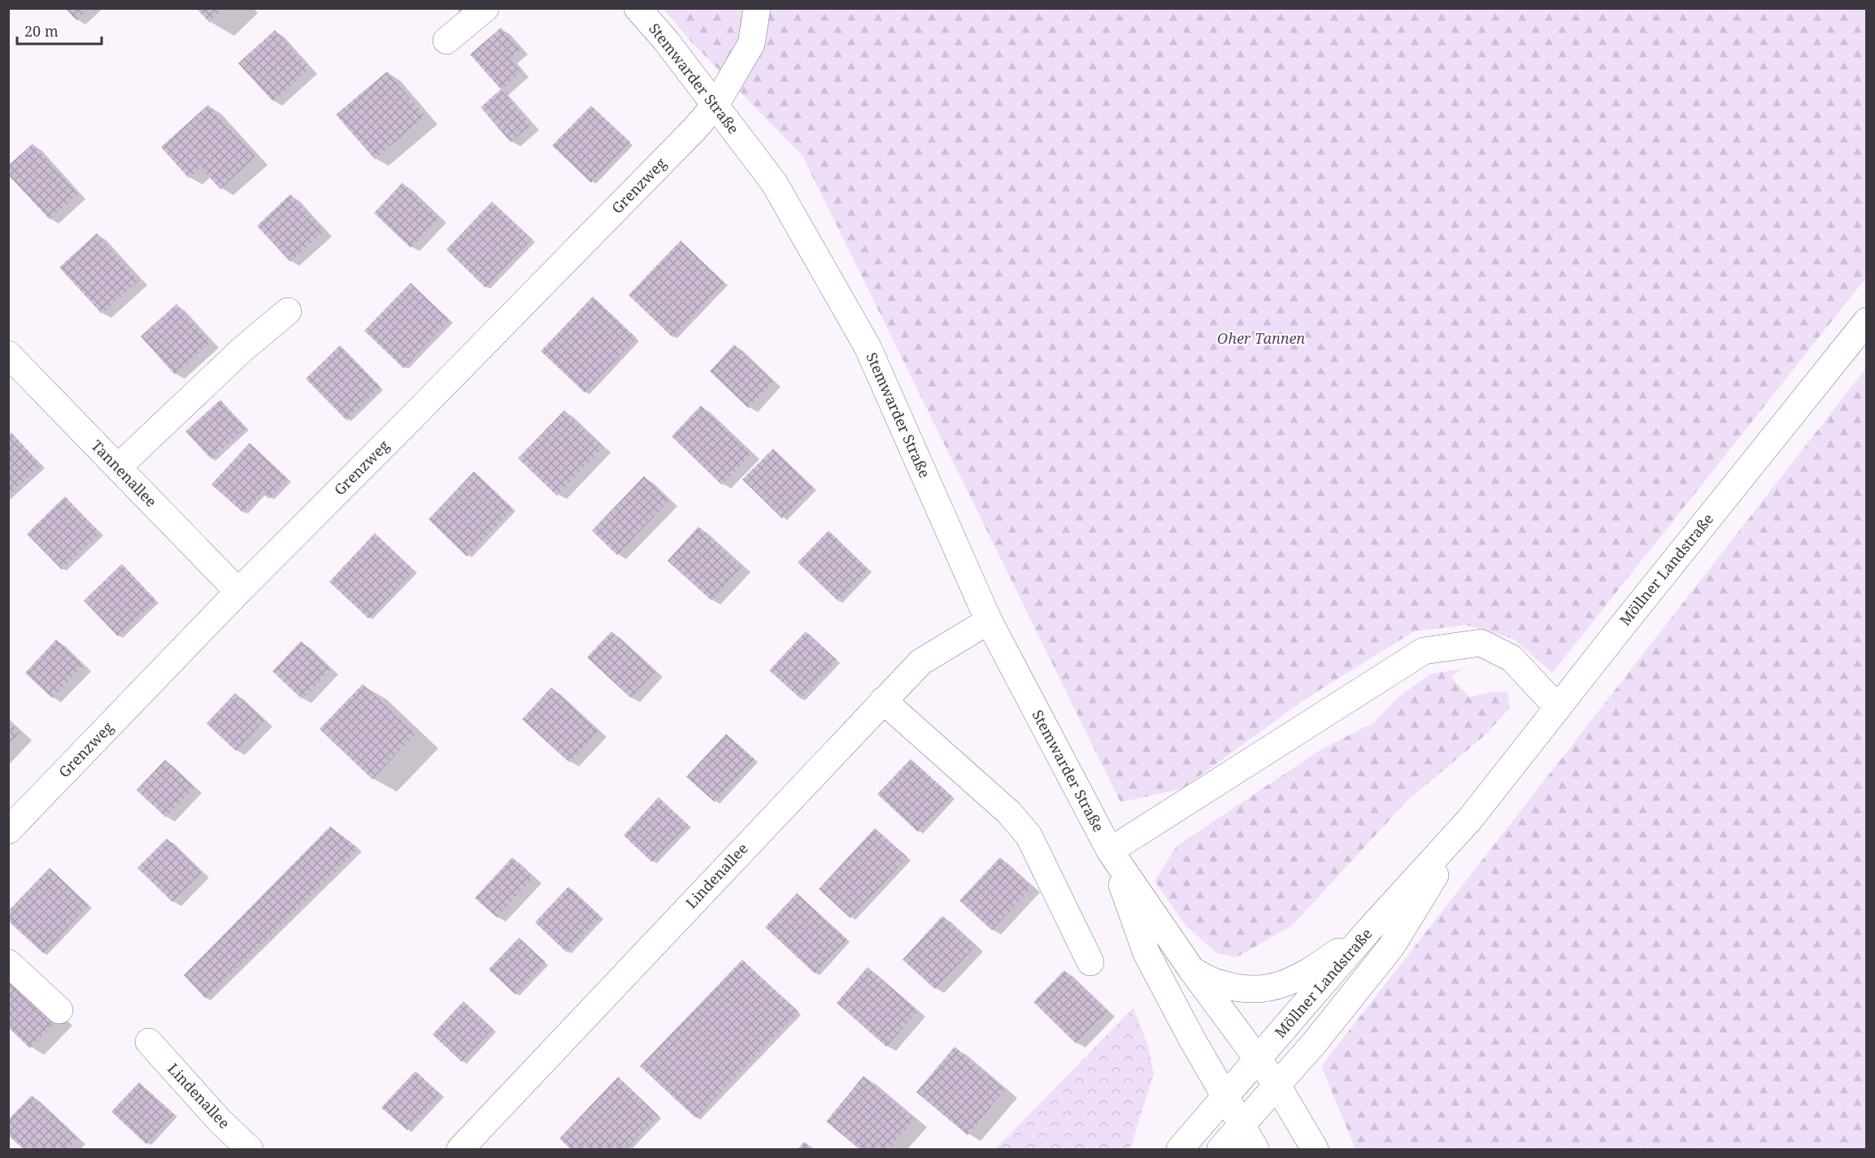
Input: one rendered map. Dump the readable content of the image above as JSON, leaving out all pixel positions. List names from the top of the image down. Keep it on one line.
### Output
{"streets":{"main road":["Stemwarder Straße","Grenzweg","Tannenallee","Möllner Landstraße","Lindenallee"]},"crossings":[["Stemwarder Straße","Grenzweg"],["Stemwarder Straße","Möllner Landstraße"],["Stemwarder Straße","Lindenallee"],["Grenzweg","Tannenallee"]],"parks":["Oher Tannen"],"scale_bar":"20 m"}
